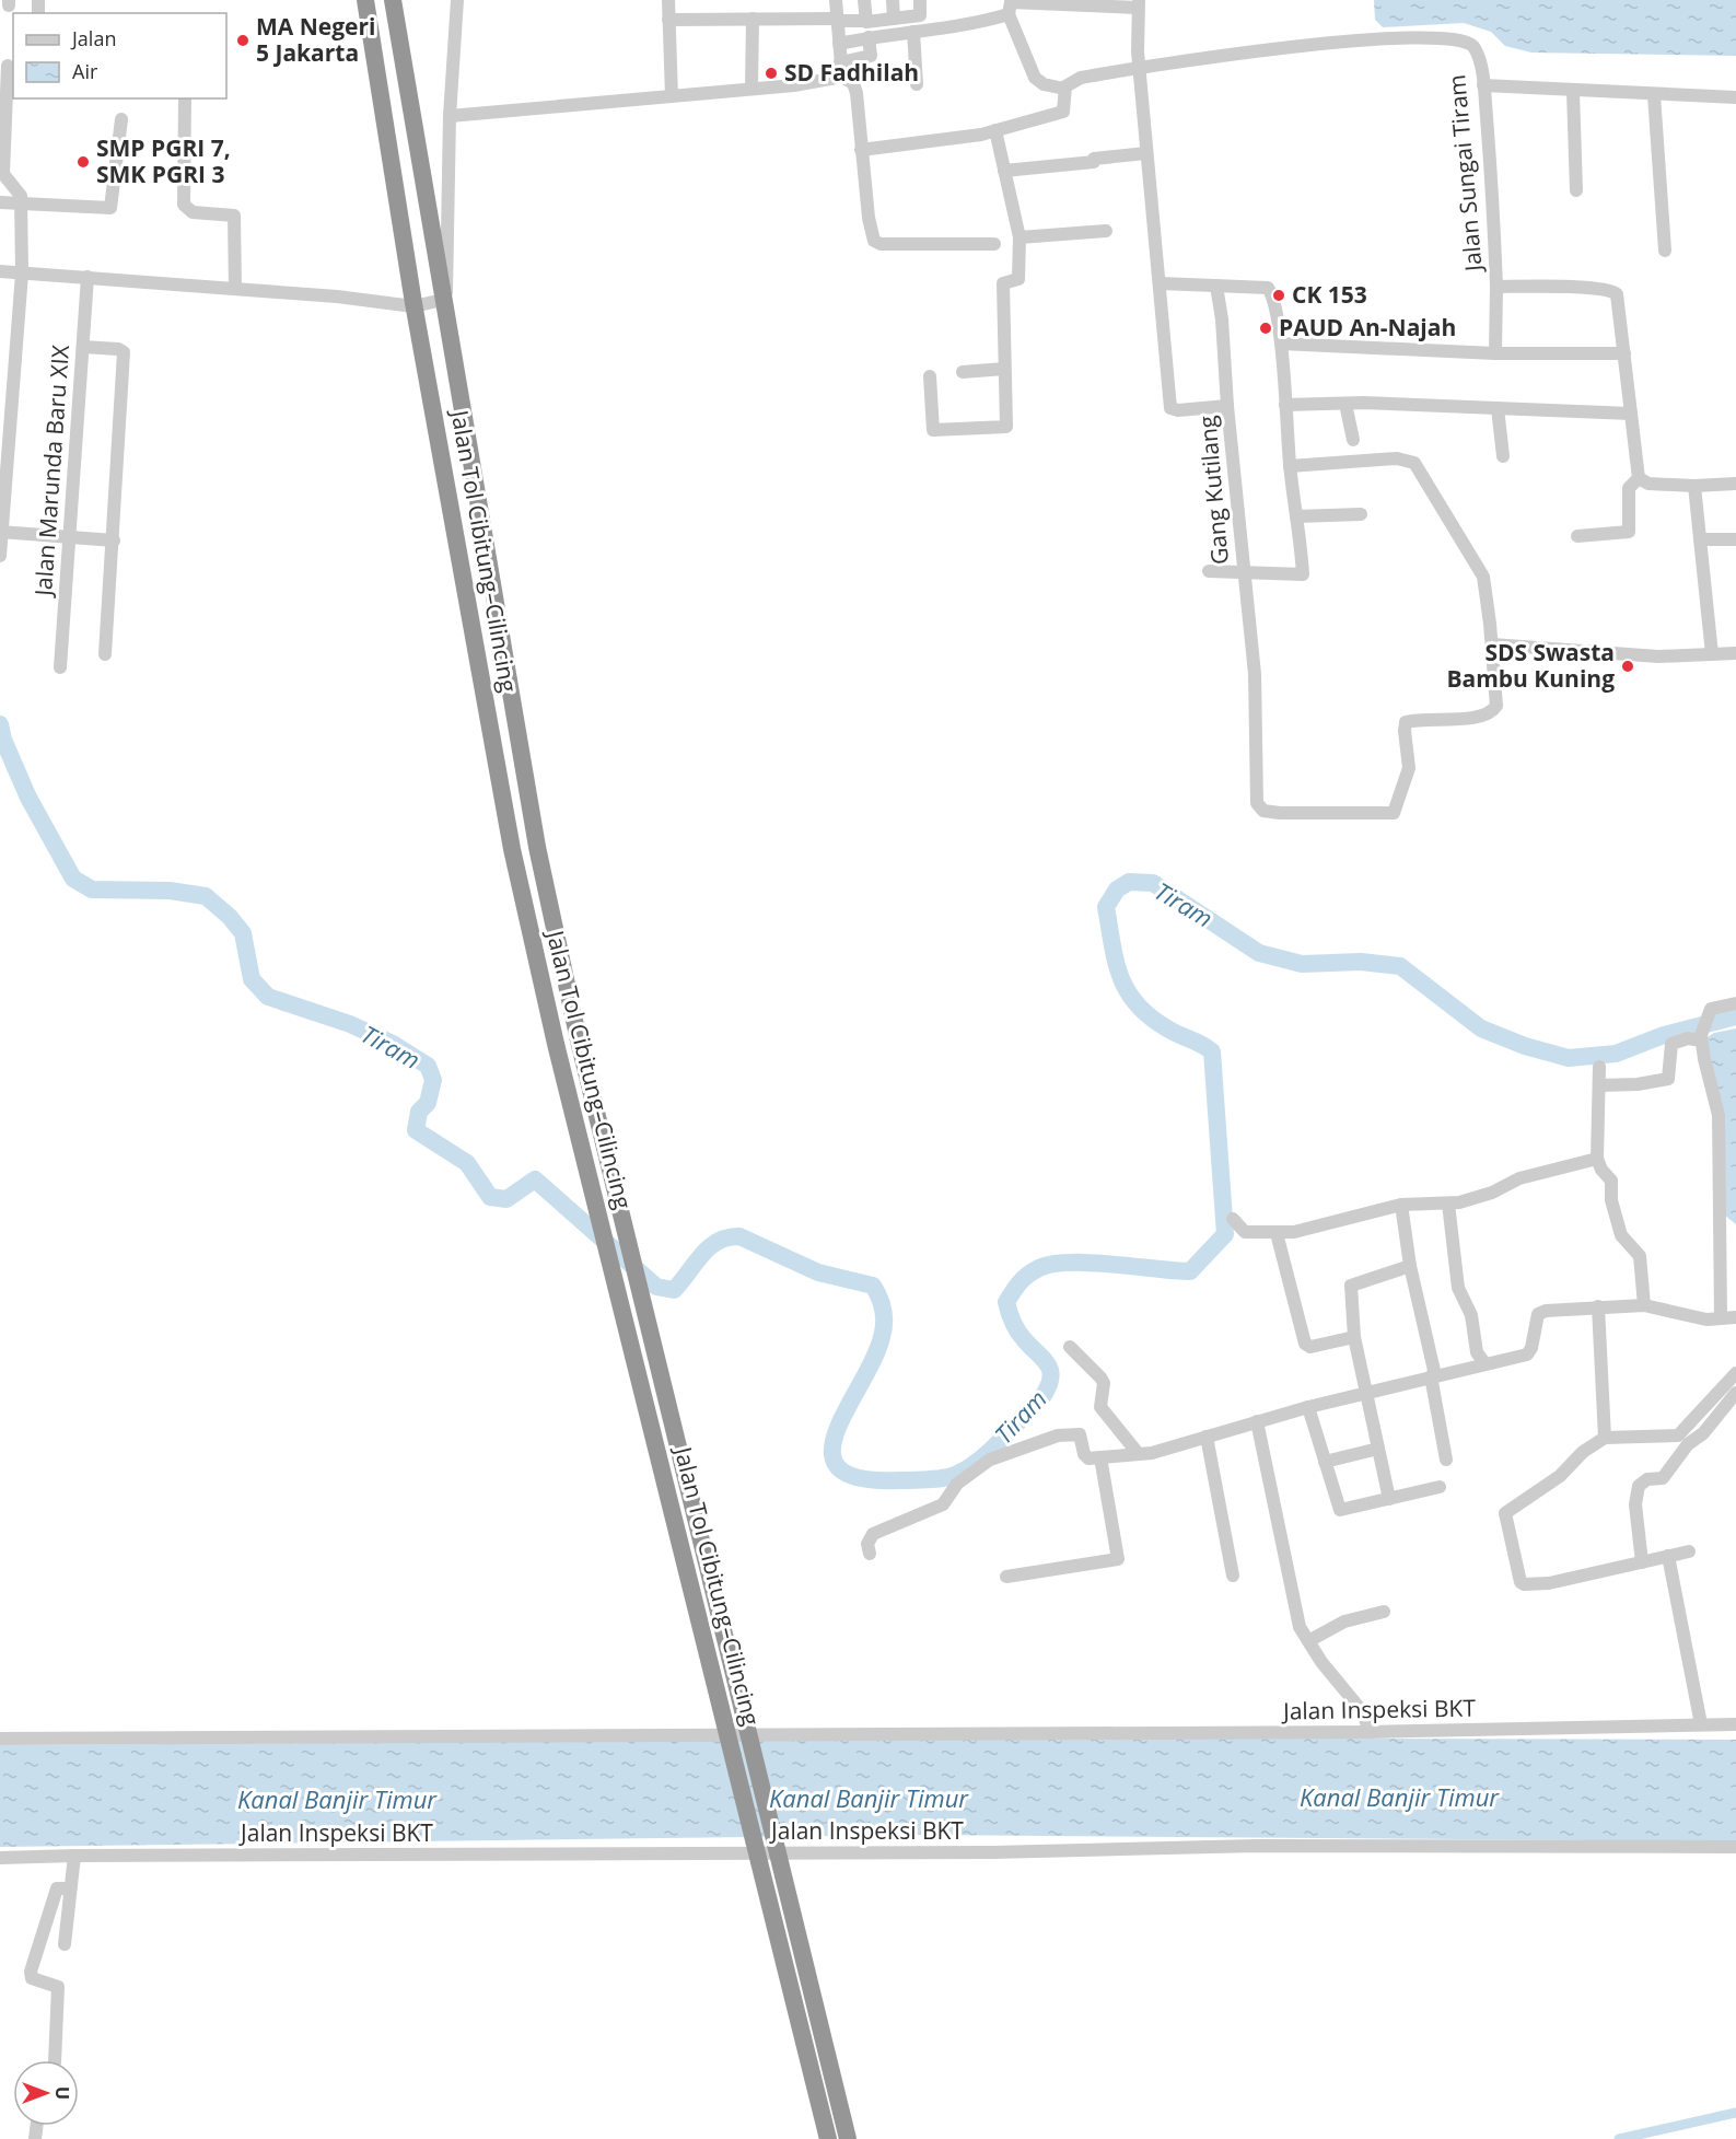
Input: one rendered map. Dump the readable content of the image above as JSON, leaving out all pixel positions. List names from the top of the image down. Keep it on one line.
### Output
{"streets":{"highway":["Jalan Tol Cibitung–Cilincing"],"street":["Jalan Sungai Tiram","Jalan Marunda Baru XIX","Gang Kutilang","Jalan Inspeksi BKT"]},"water":["Tiram","Kanal Banjir Timur"],"places":["MA Negeri 5 Jakarta","SD Fadhilah","SMP PGRI 7, SMK PGRI 3","CK 153","PAUD An-Najah","SDS Swasta Bambu Kuning"],"legend":["Jalan","Air"],"north":"right"}
